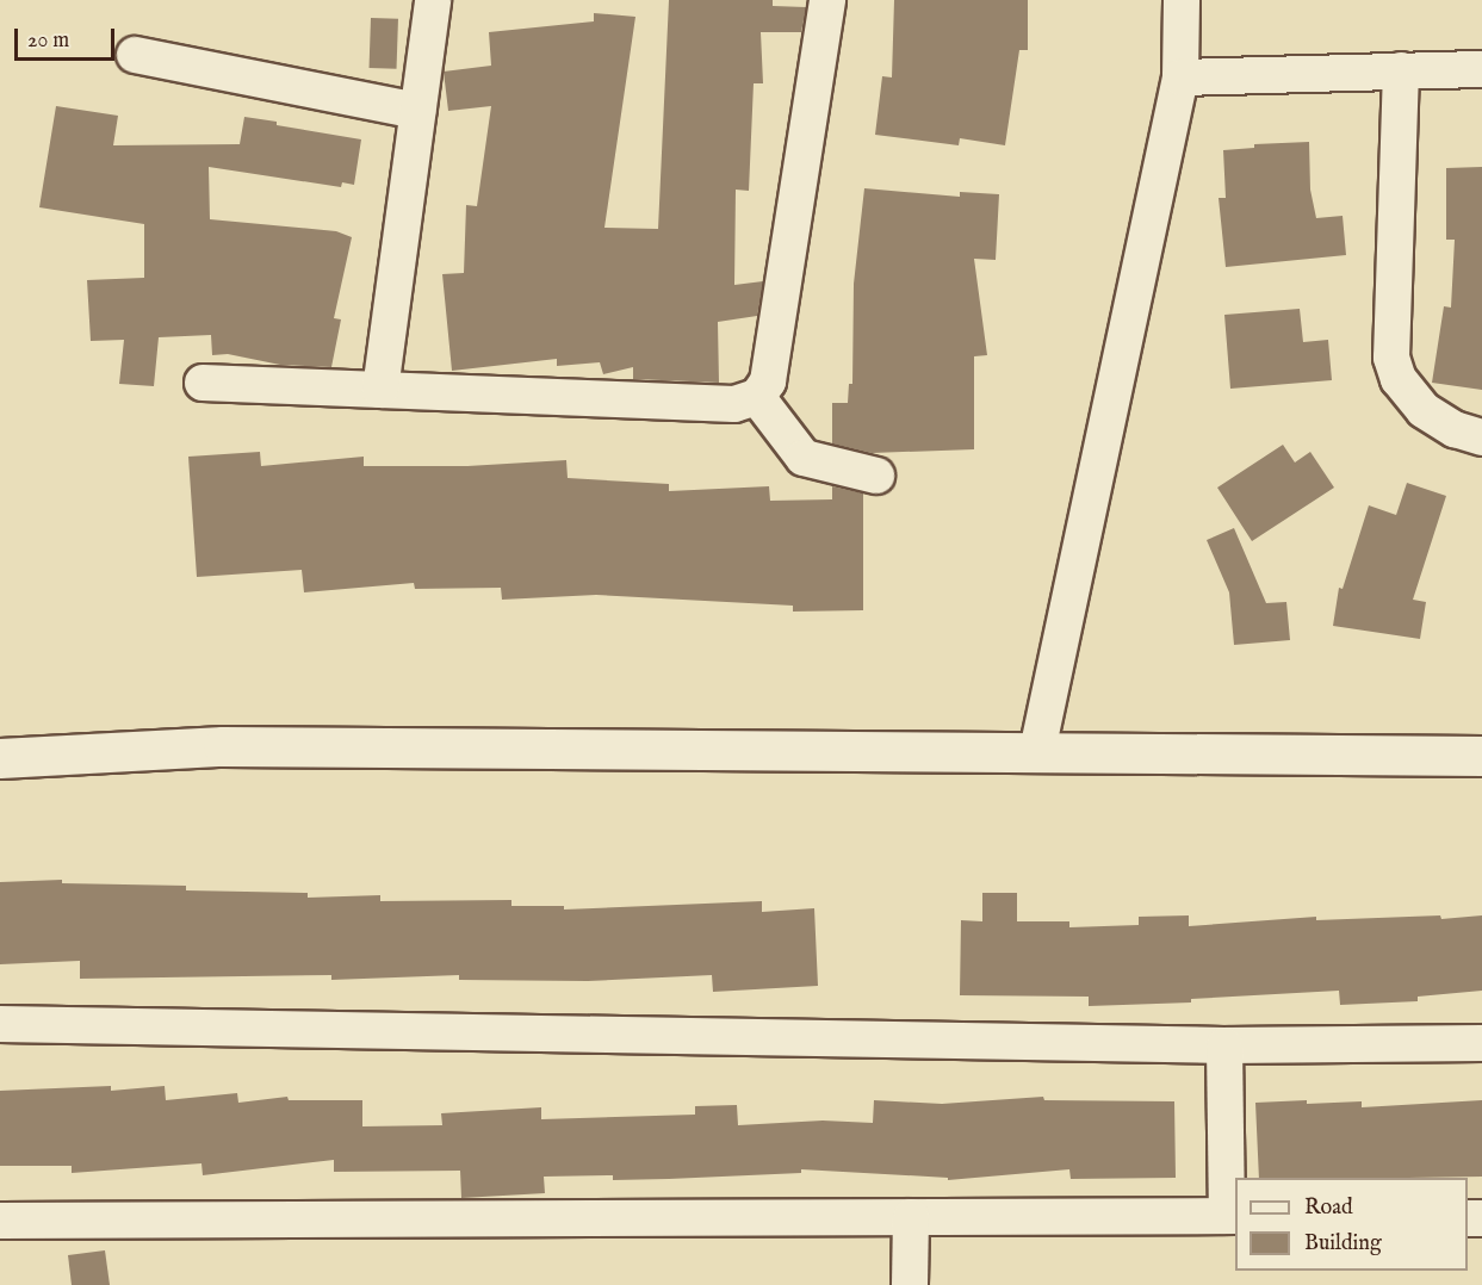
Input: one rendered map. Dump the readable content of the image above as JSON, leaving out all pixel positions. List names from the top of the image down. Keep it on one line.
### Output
{"legend":["Road","Building"],"scale_bar":"20 m"}
